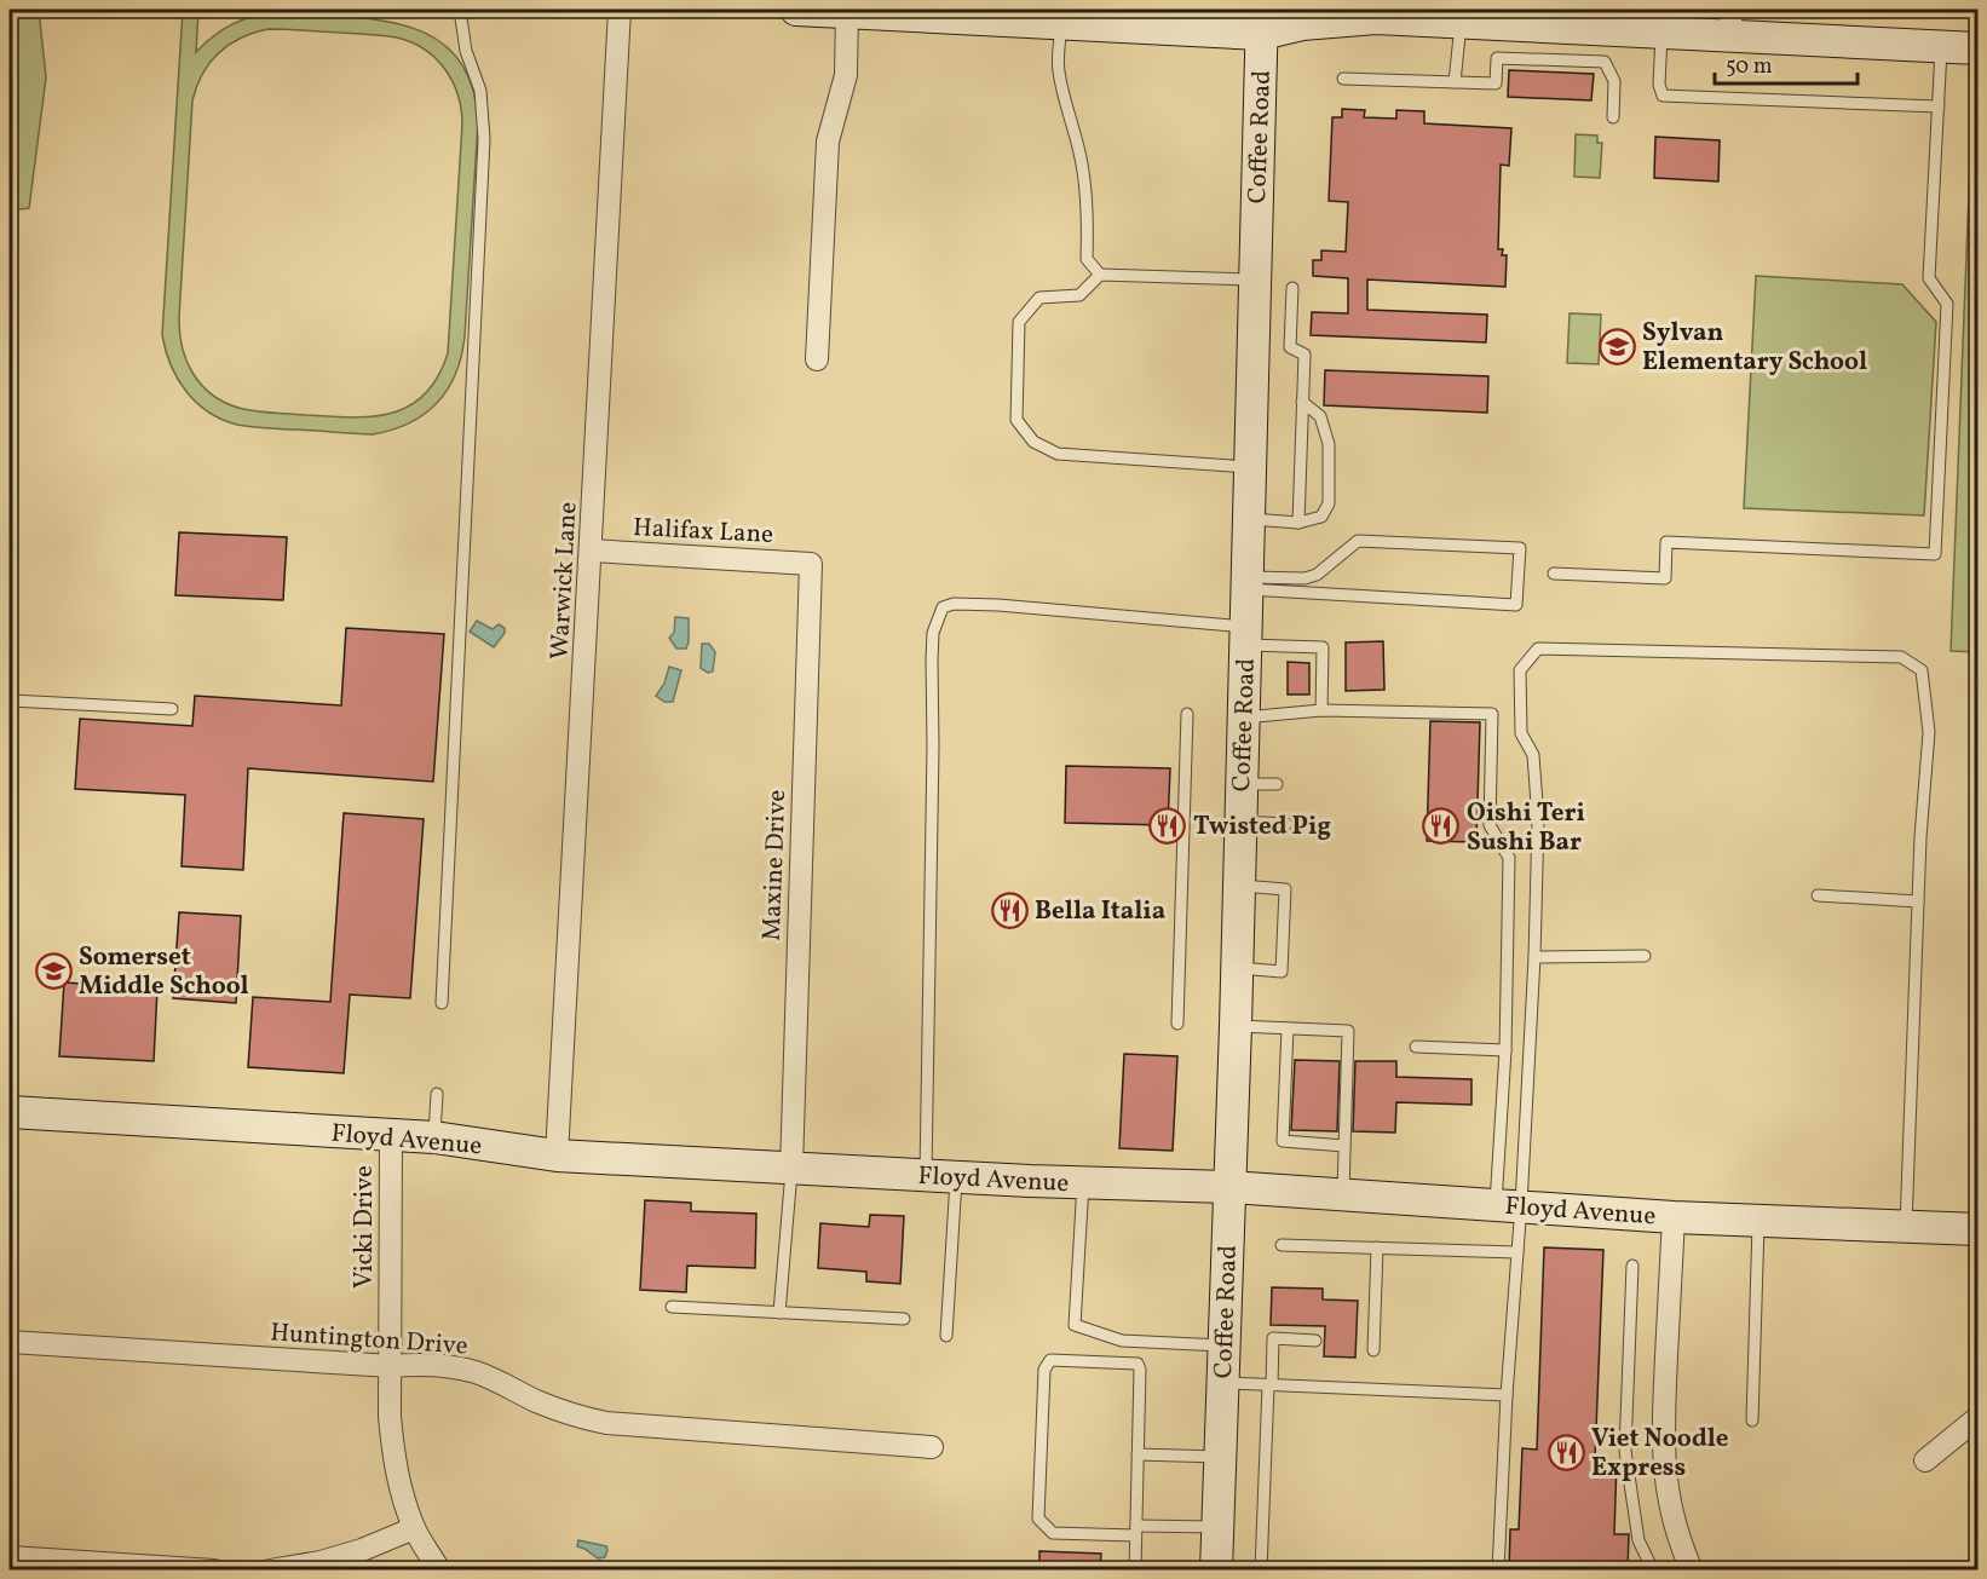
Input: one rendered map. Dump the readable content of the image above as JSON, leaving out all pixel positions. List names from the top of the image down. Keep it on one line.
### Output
{"streets":{"street":["Coffee Road","Halifax Lane","Warwick Lane","Maxine Drive","Floyd Avenue","Vicki Drive","Huntington Drive"]},"crossings":[["Coffee Road","Floyd Avenue"],["Halifax Lane","Warwick Lane"],["Halifax Lane","Maxine Drive"],["Warwick Lane","Floyd Avenue"],["Maxine Drive","Floyd Avenue"],["Floyd Avenue","Vicki Drive"],["Vicki Drive","Huntington Drive"]],"places":{"school or university":["Sylvan Elementary School","Somerset Middle School"],"restaurant":["Twisted Pig","Oishi Teri Sushi Bar","Bella Italia","Viet Noodle Express"]},"scale_bar":"50 m"}
